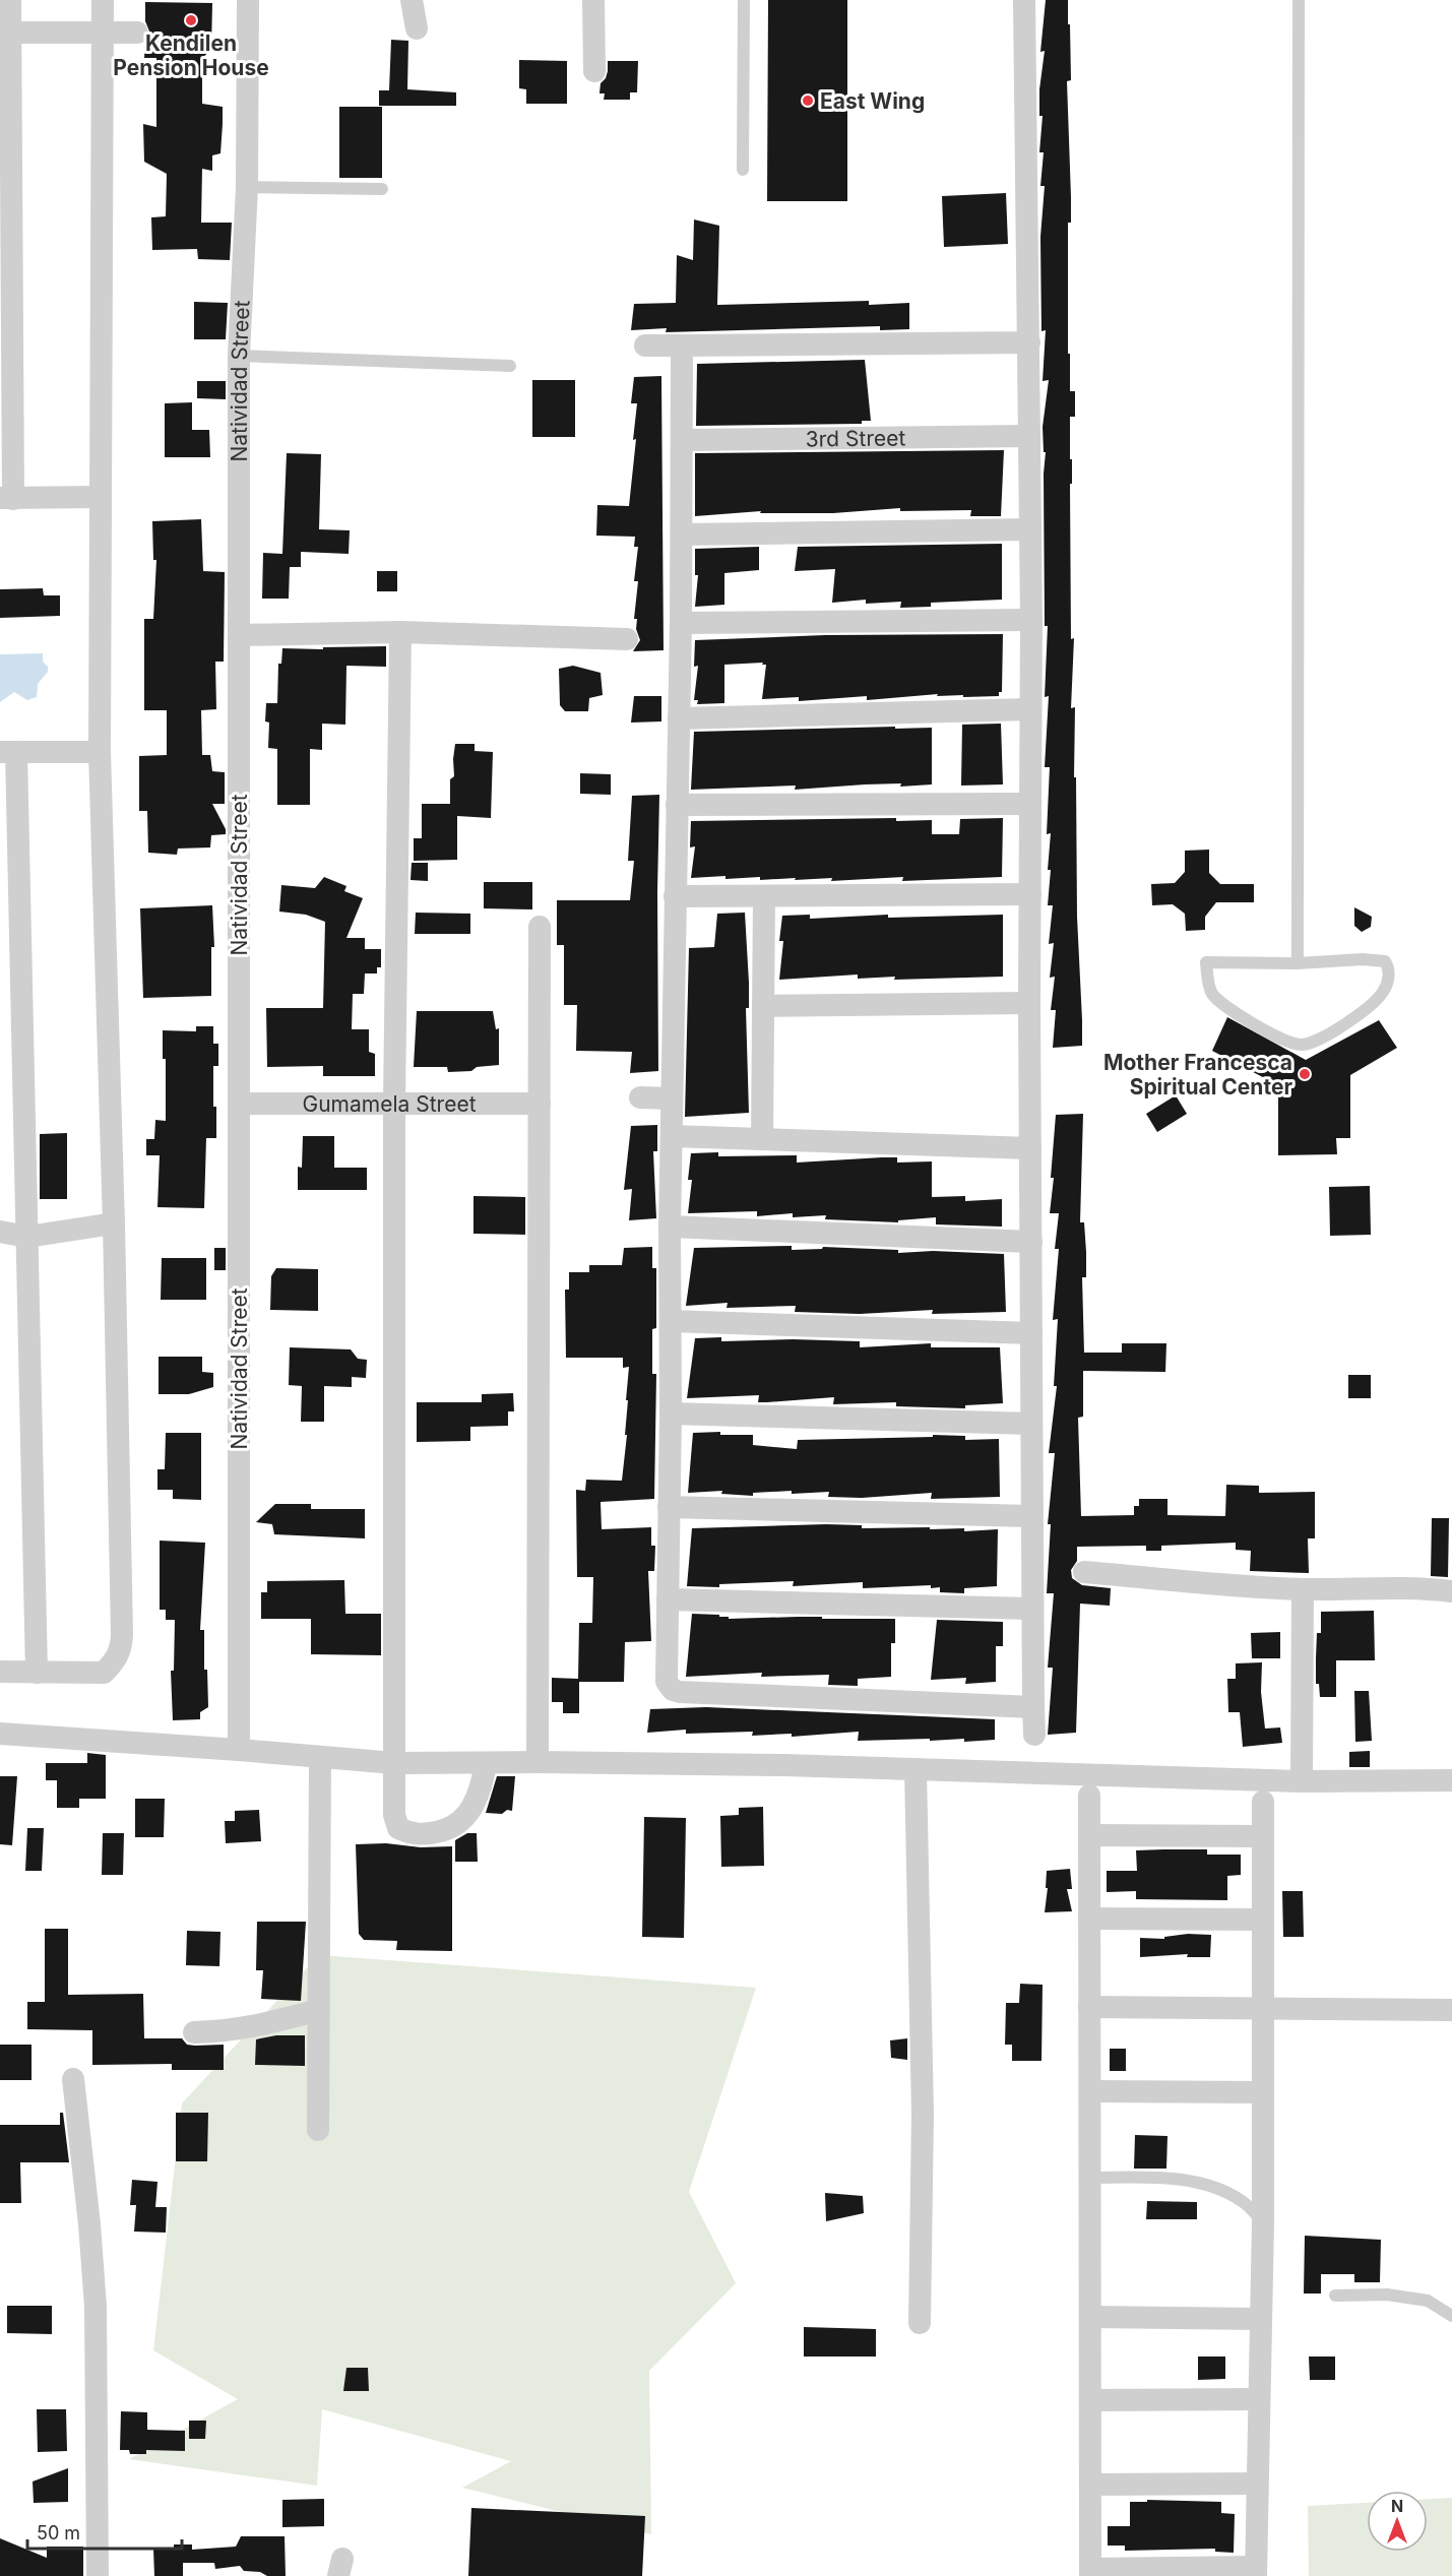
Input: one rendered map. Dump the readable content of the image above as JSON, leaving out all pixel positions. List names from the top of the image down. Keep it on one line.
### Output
{"streets":{"street":["Natividad Street","3rd Street","Gumamela Street"]},"crossings":[["Natividad Street","Gumamela Street"]],"places":["Kendilen Pension House","East Wing","Mother Francesca Spiritual Center"],"scale_bar":"50 m","north":"top"}
